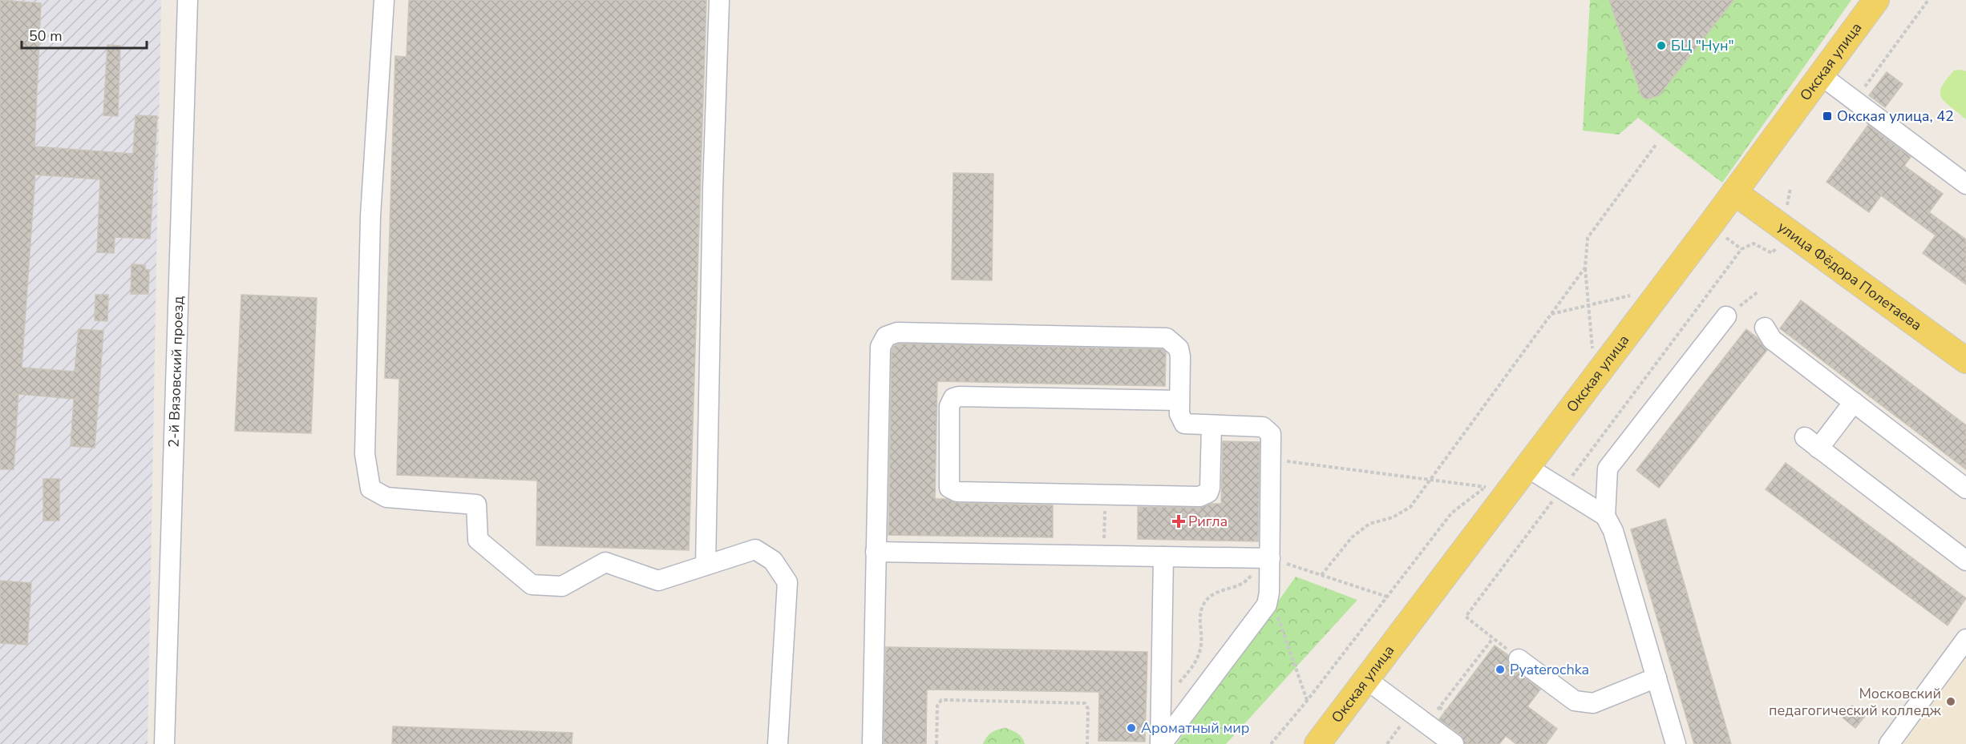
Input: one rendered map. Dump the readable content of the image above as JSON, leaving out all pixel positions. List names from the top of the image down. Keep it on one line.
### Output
{"streets":{"main road":["Окская улица","улица Фёдора Полетаева"],"street":["2-й Вязовский проезд"]},"crossings":[["Окская улица","улица Фёдора Полетаева"]],"places":{"other":["БЦ \"Нун\"","Pyaterochka","Московский педагогический колледж","Ароматный мир"],"transit":["Окская улица, 42"],"health":["Ригла"]},"scale_bar":"50 m"}
